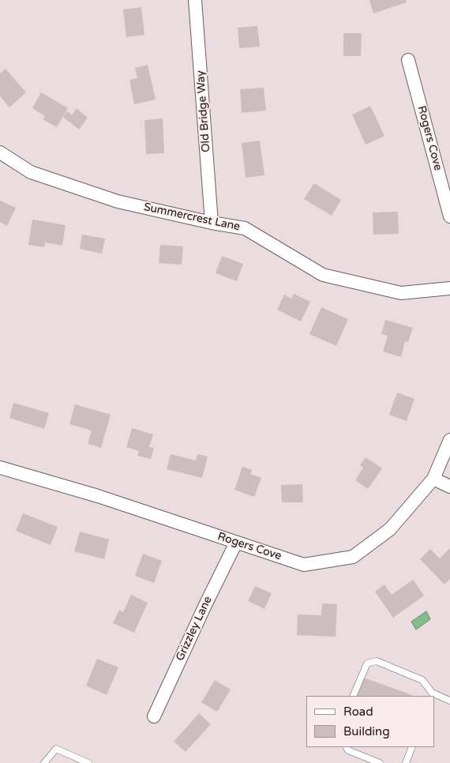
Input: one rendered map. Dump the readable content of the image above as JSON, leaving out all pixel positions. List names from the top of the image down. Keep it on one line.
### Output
{"streets":{"street":["Old Bridge Way","Rogers Cove","Summercrest Lane","Grizzley Lane"]},"crossings":[["Old Bridge Way","Summercrest Lane"],["Rogers Cove","Grizzley Lane"]],"legend":["Road","Building"]}
